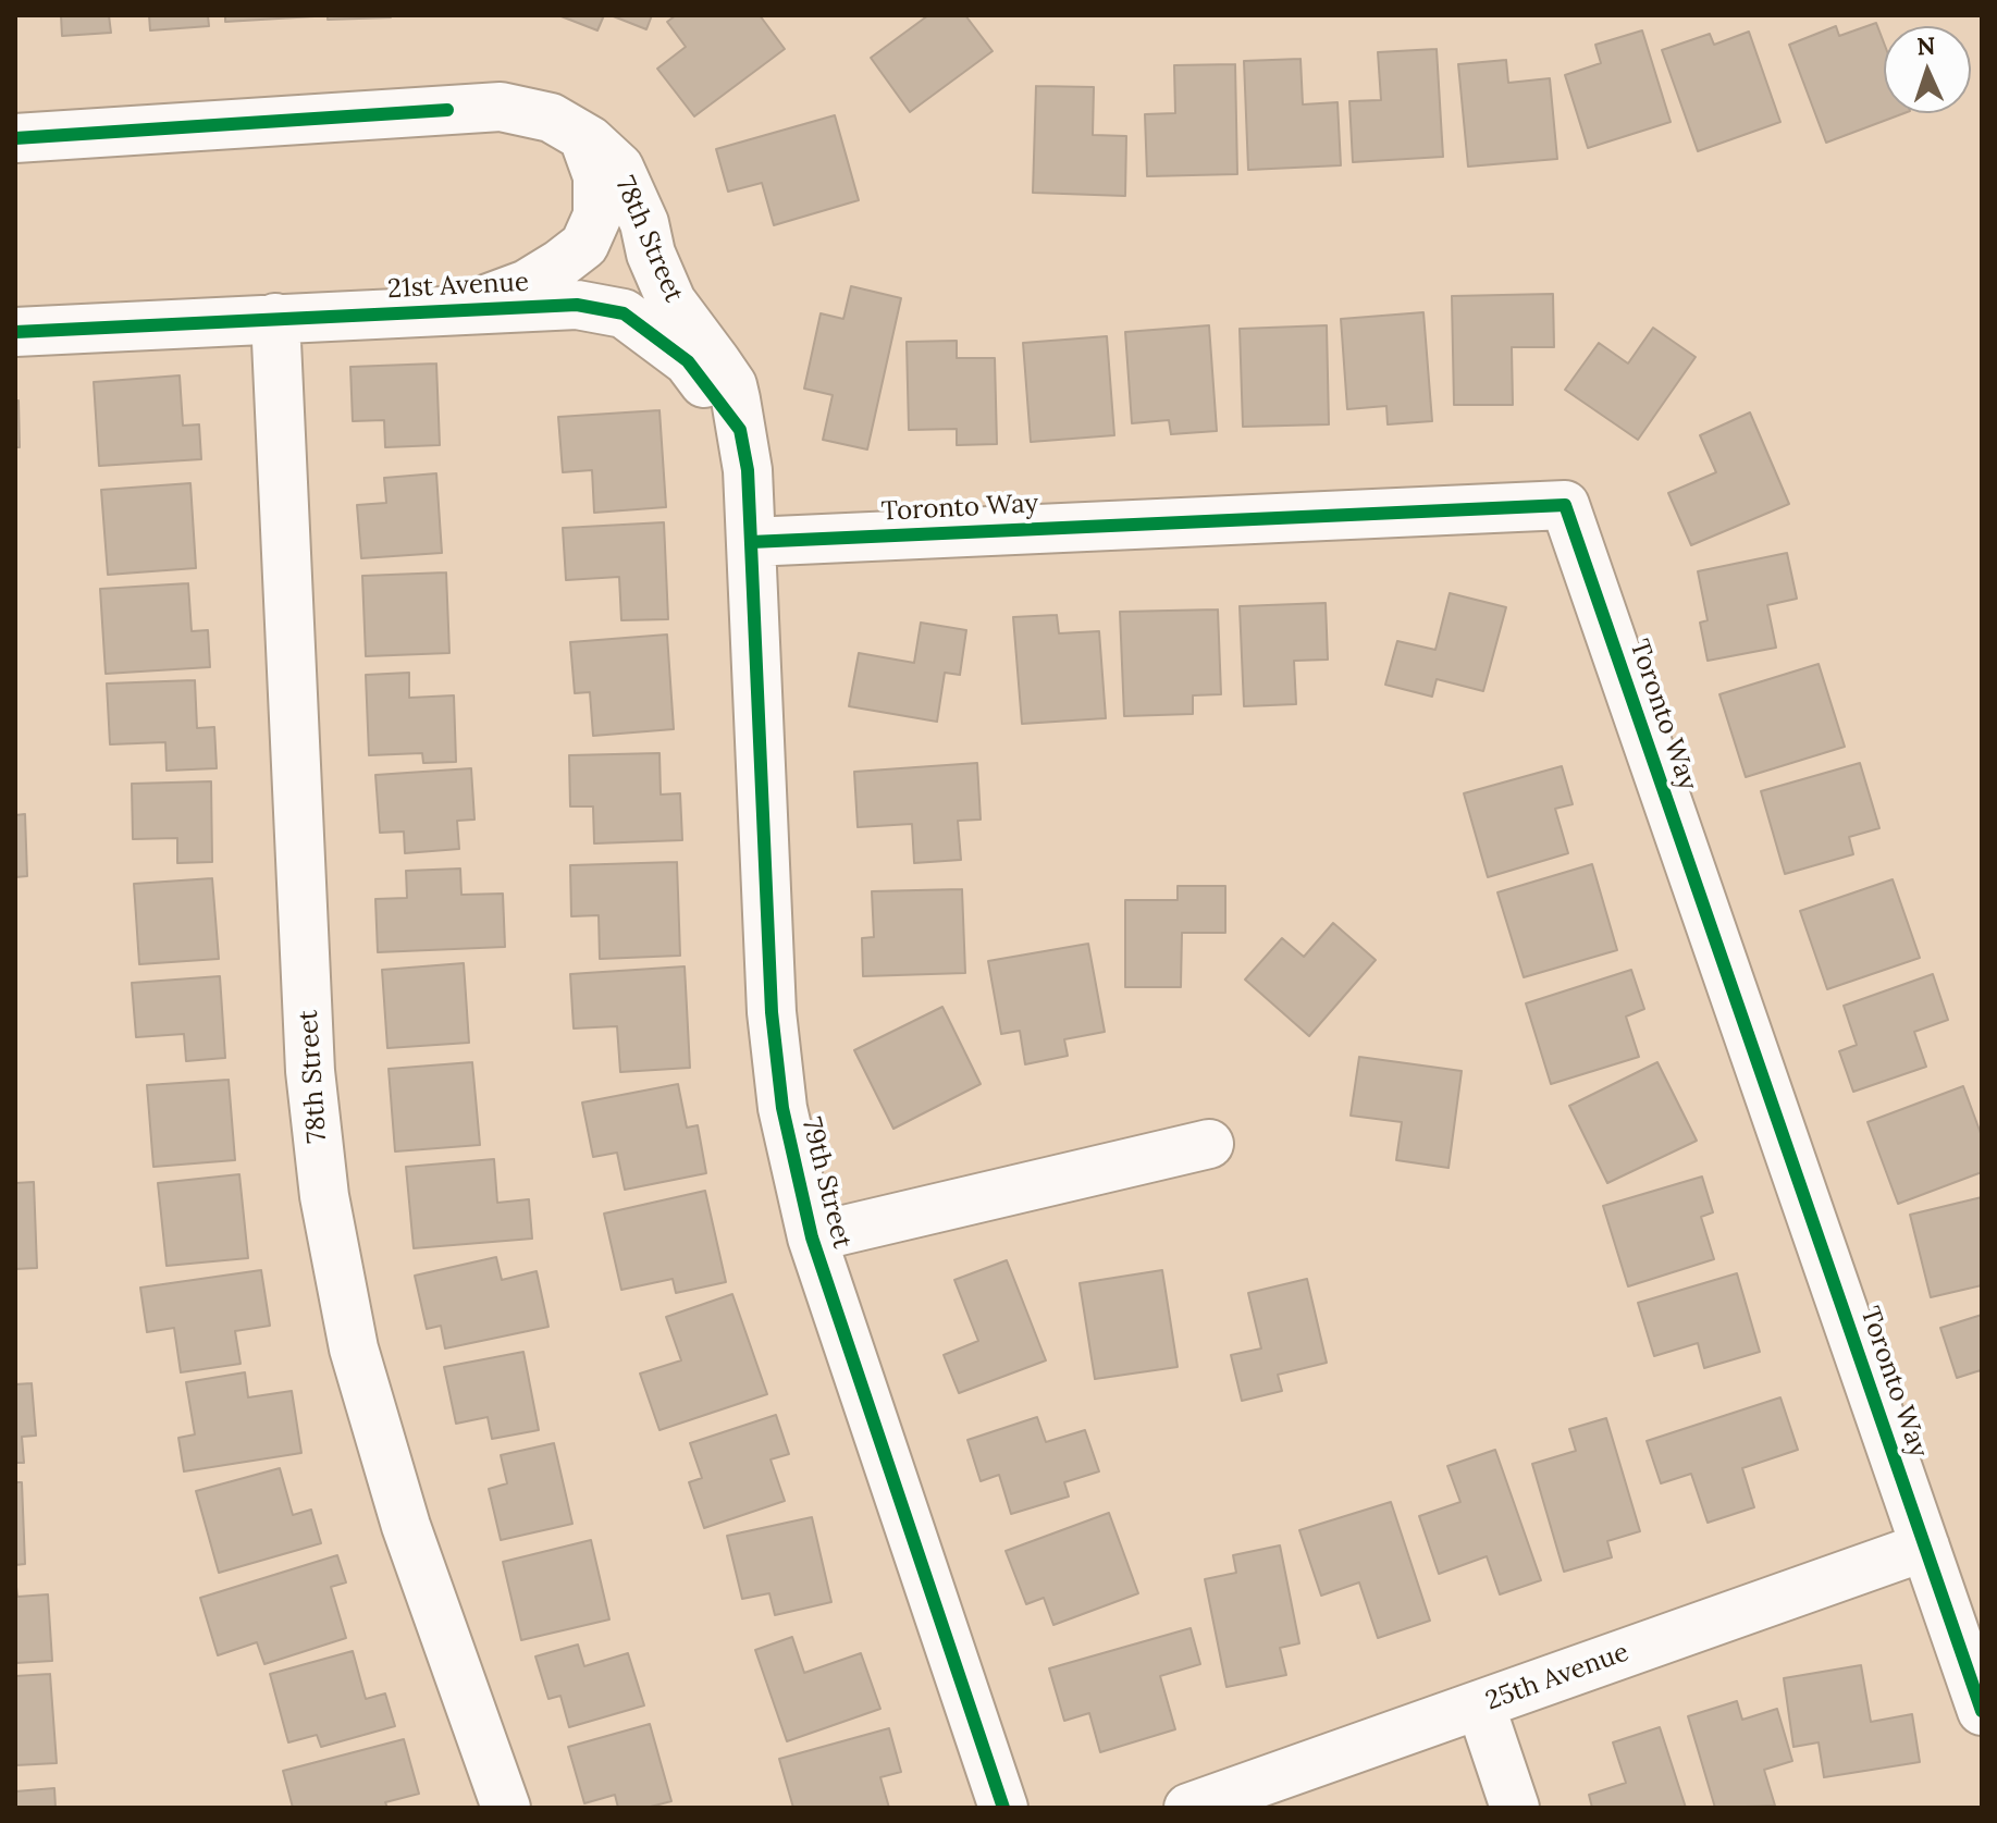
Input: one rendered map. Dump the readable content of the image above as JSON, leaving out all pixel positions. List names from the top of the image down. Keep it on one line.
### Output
{"streets":{"street":["78th Street","21st Avenue","Toronto Way","79th Street","25th Avenue"]},"crossings":[["78th Street","21st Avenue"],["21st Avenue","Toronto Way"],["21st Avenue","79th Street"],["Toronto Way","79th Street"],["Toronto Way","25th Avenue"]],"north":"top"}
